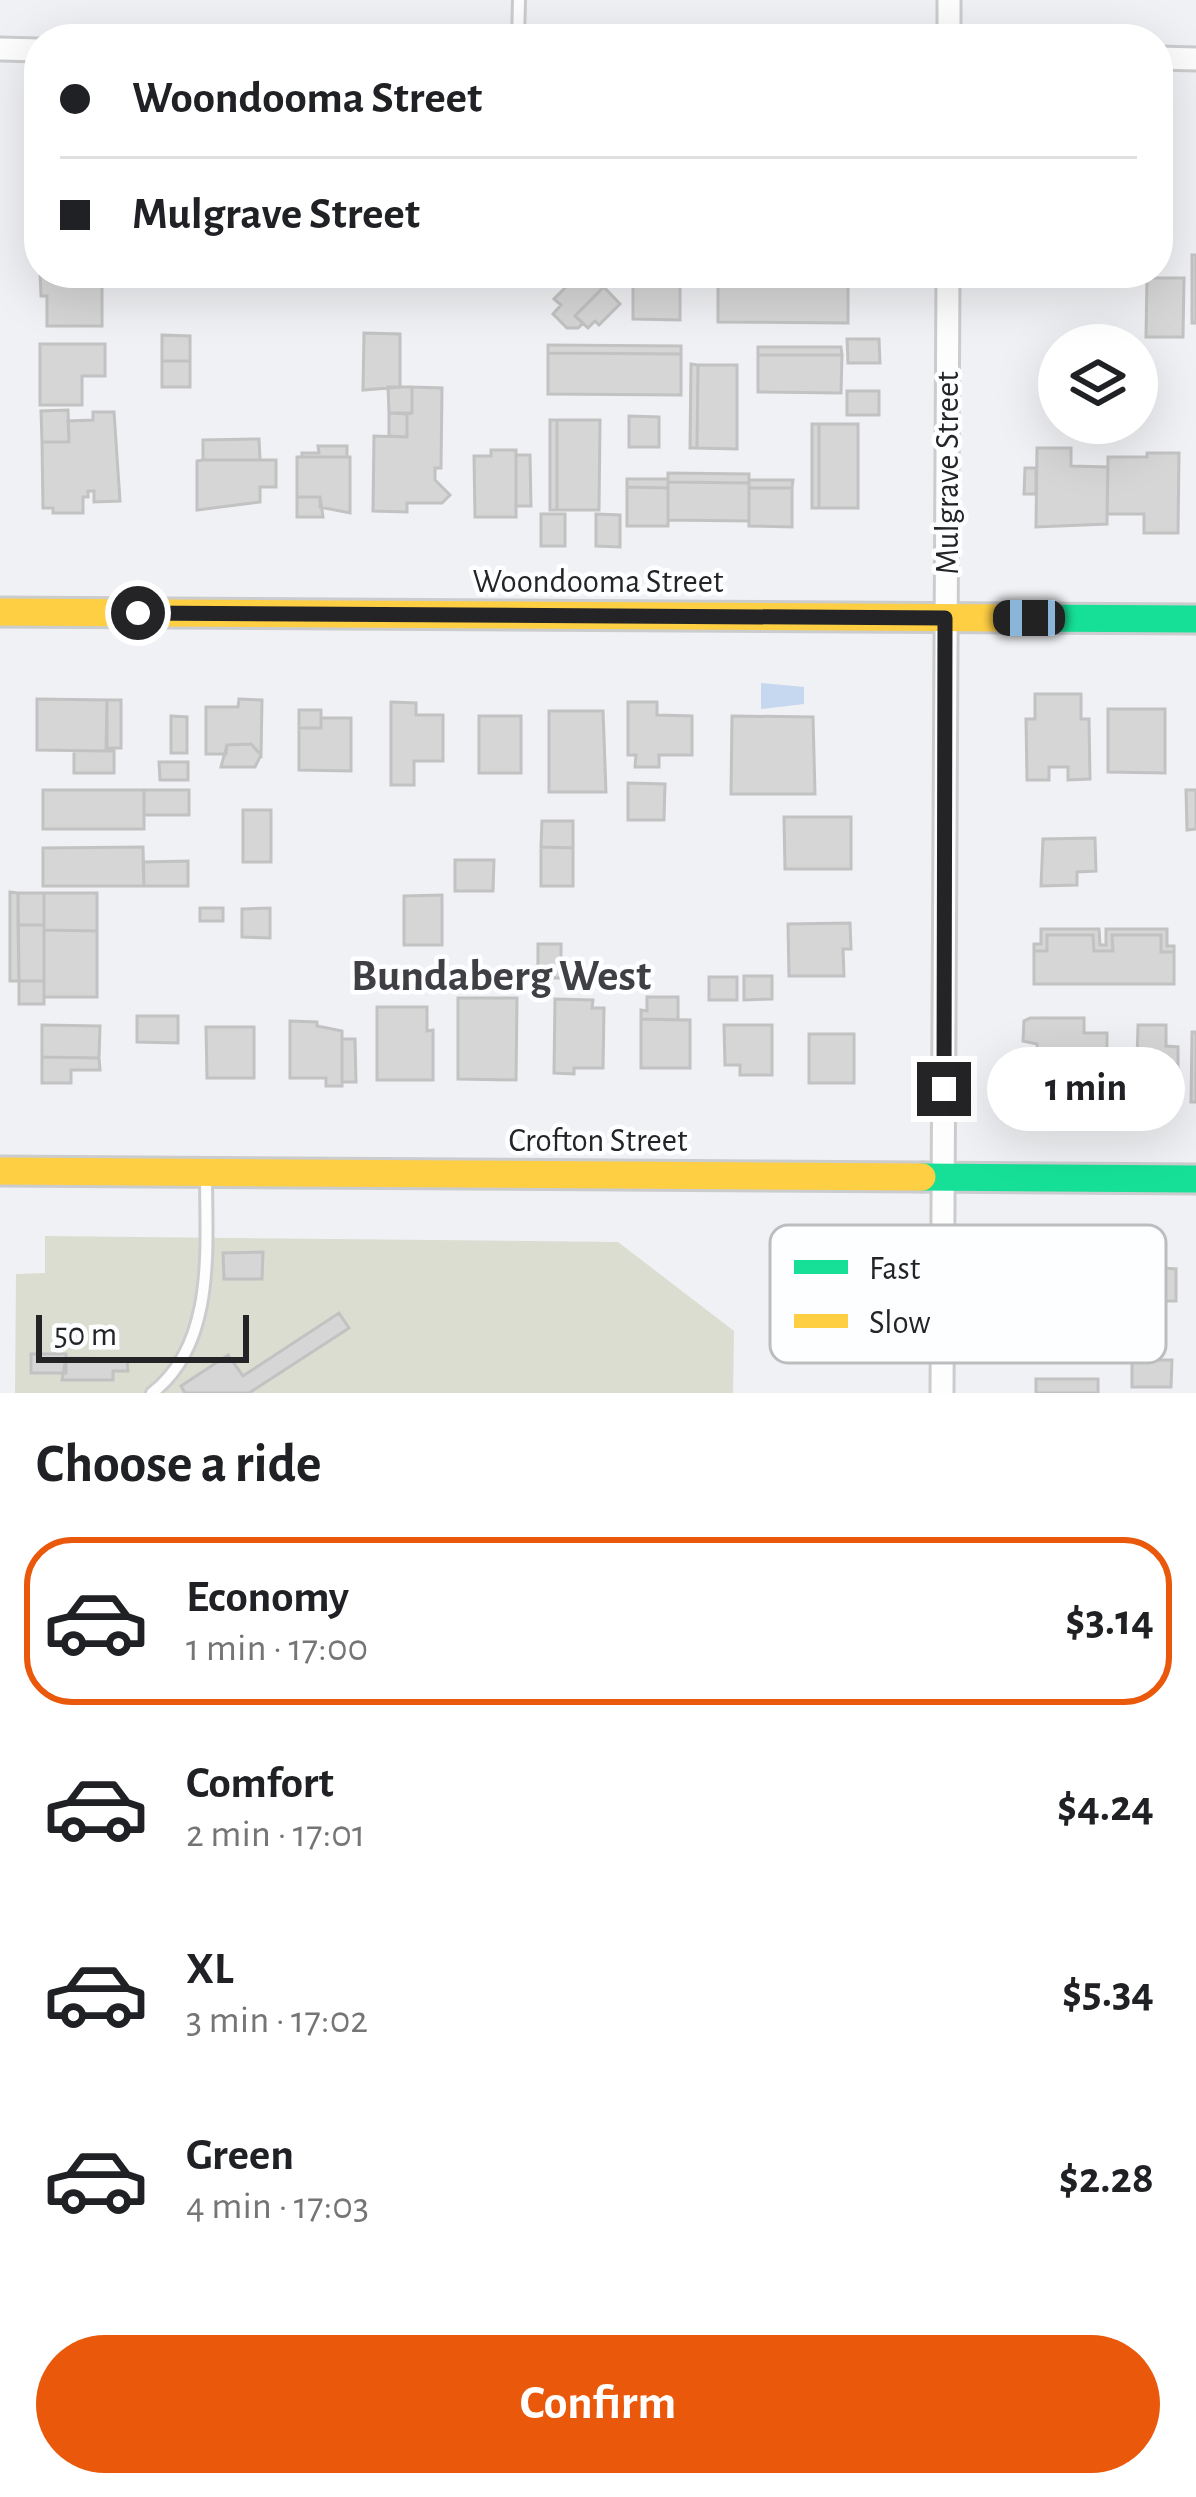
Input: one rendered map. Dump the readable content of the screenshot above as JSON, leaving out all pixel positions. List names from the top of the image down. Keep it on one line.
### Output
{"streets":{"street":["Mulgrave Street","Woondooma Street","Crofton Street"]},"crossings":[["Mulgrave Street","Woondooma Street"],["Mulgrave Street","Crofton Street"]],"districts":["Bundaberg West"],"legend":["Fast","Slow"],"scale_bar":"50 m","page":{"banner":["Woondooma Street","Mulgrave Street"],"bubble":"1 min","scale":"50 m","heading":"Choose a ride","list":[{"name":"Economy","note":"1 min · 17:00","value":"$3.14"},{"name":"Comfort","note":"2 min · 17:01","value":"$4.24"},{"name":"XL","note":"3 min · 17:02","value":"$5.34"},{"name":"Green","note":"4 min · 17:03","value":"$2.28"}],"buttons":"Confirm"}}
